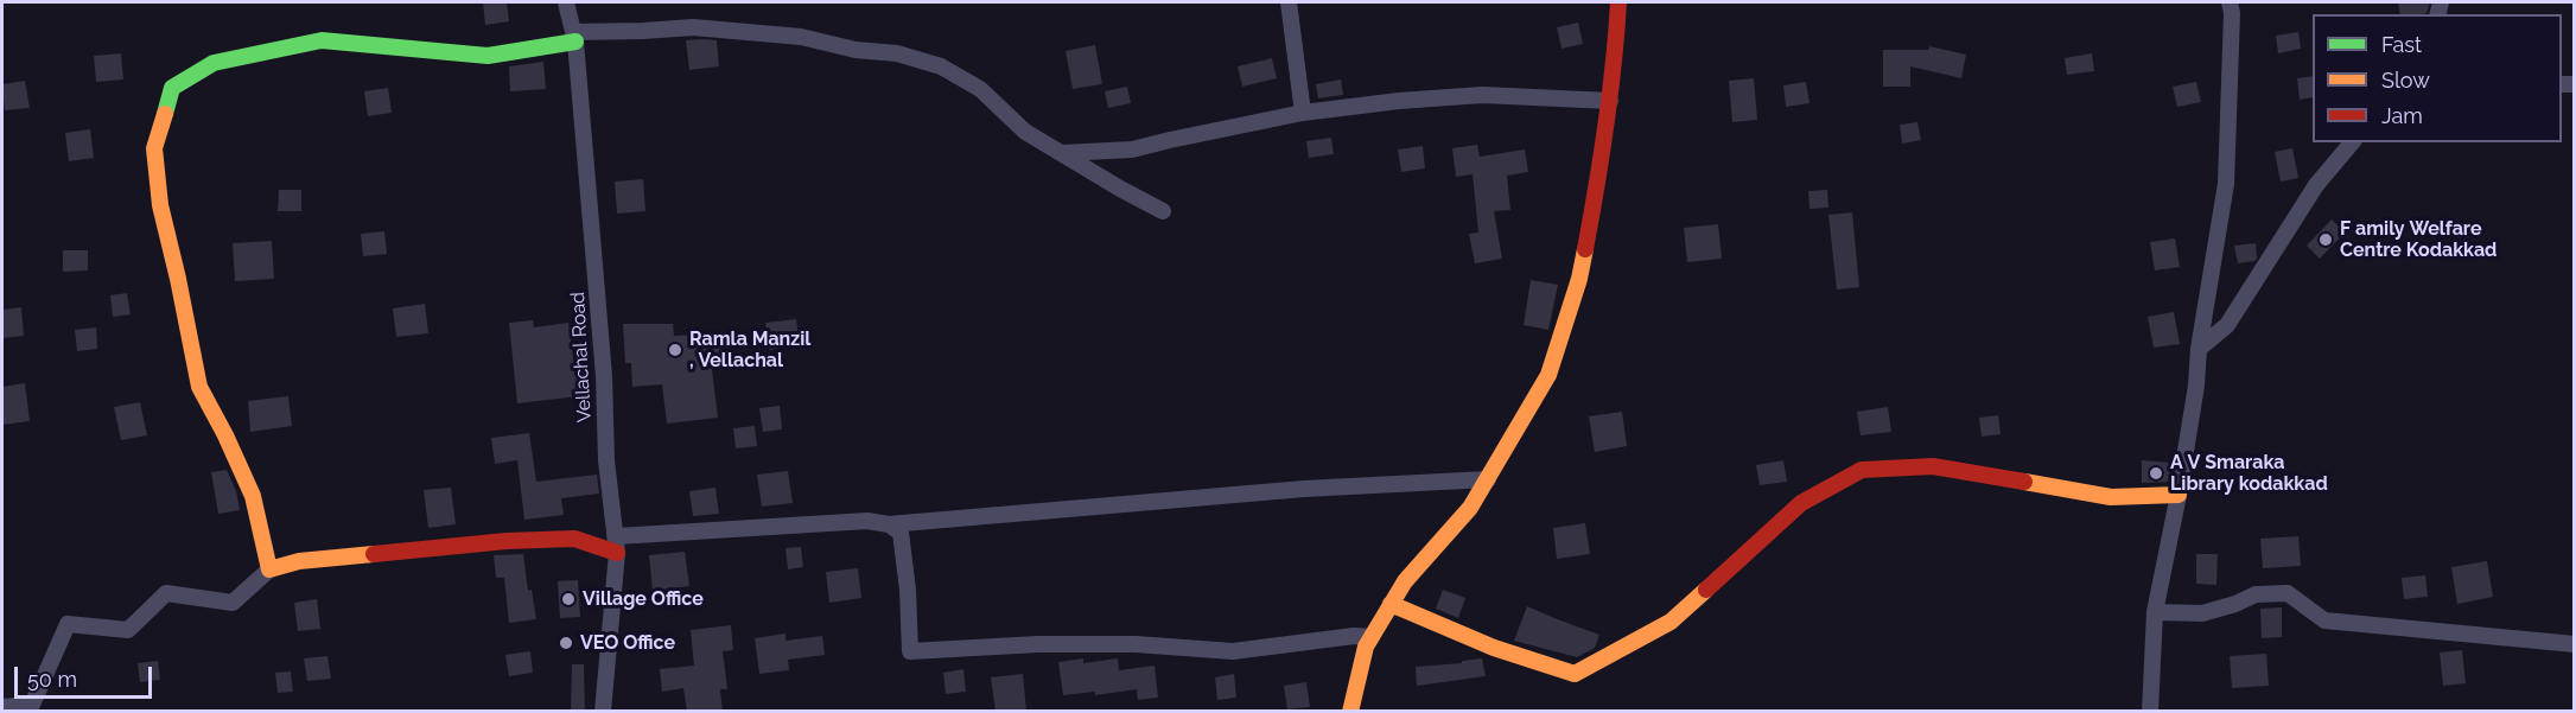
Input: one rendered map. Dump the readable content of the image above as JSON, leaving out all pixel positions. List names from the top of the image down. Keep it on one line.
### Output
{"streets":{"street":["Vellachal Road"]},"places":["F amily Welfare Centre Kodakkad","Ramla Manzil , Vellachal","A V Smaraka Library kodakkad","Village Office","VEO Office"],"legend":["Fast","Slow","Jam"],"scale_bar":"50 m"}
